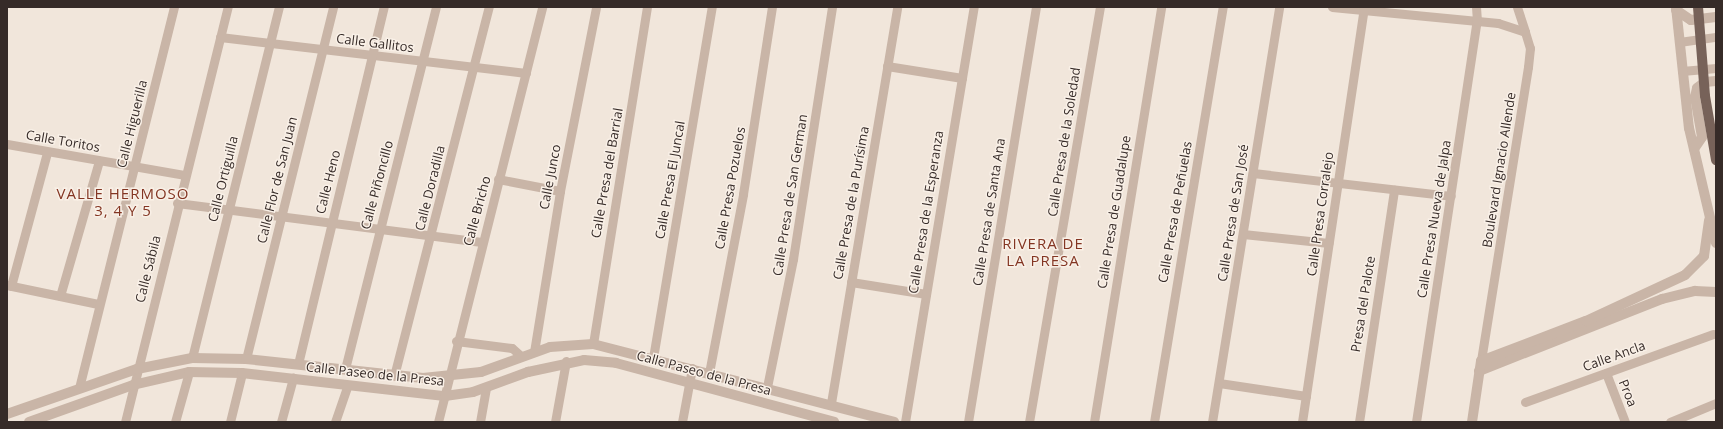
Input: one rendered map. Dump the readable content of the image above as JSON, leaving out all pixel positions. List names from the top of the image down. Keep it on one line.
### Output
{"streets":{"street":["Calle Gallitos","Calle Higuerilla","Calle Toritos","Calle Presa de la Soledad","Boulevard Ignacio Allende","Calle Presa del Barrial","Calle Junco","Calle Ortiguilla","Calle Flor de San Juan","Calle Presa El Juncal","Calle Heno","Calle Piñoncillo","Calle Doradilla","Calle Presa Pozuelos","Calle Presa de San German","Calle Presa de la Purísima","Calle Bricho","Calle Presa de la Esperanza","Calle Presa de Santa Ana","Calle Presa de Guadalupe","Calle Presa de Peñuelas","Calle Presa de San José","Calle Presa Corralejo","Calle Presa Nueva de Jalpa","Calle Sábila","Presa del Palote","Calle Ancla","Calle Paseo de la Presa","Proa"]},"crossings":[["Calle Gallitos","Calle Ortiguilla"],["Calle Gallitos","Calle Flor de San Juan"],["Calle Gallitos","Calle Heno"],["Calle Gallitos","Calle Piñoncillo"],["Calle Gallitos","Calle Doradilla"],["Calle Gallitos","Calle Bricho"],["Calle Gallitos","Calle Sábila"],["Calle Higuerilla","Calle Toritos"],["Calle Higuerilla","Calle Paseo de la Presa"],["Calle Toritos","Calle Sábila"],["Calle Presa del Barrial","Calle Paseo de la Presa"],["Calle Junco","Calle Paseo de la Presa"],["Calle Ortiguilla","Calle Paseo de la Presa"],["Calle Flor de San Juan","Calle Paseo de la Presa"],["Calle Presa El Juncal","Calle Paseo de la Presa"],["Calle Heno","Calle Paseo de la Presa"],["Calle Piñoncillo","Calle Paseo de la Presa"],["Calle Doradilla","Calle Paseo de la Presa"],["Calle Presa Pozuelos","Calle Paseo de la Presa"],["Calle Presa de San German","Calle Paseo de la Presa"],["Calle Presa de la Purísima","Calle Paseo de la Presa"],["Calle Bricho","Calle Paseo de la Presa"],["Calle Sábila","Calle Paseo de la Presa"],["Calle Ancla","Proa"]],"districts":["VALLE HERMOSO 3, 4 Y 5","RIVERA DE LA PRESA"]}
